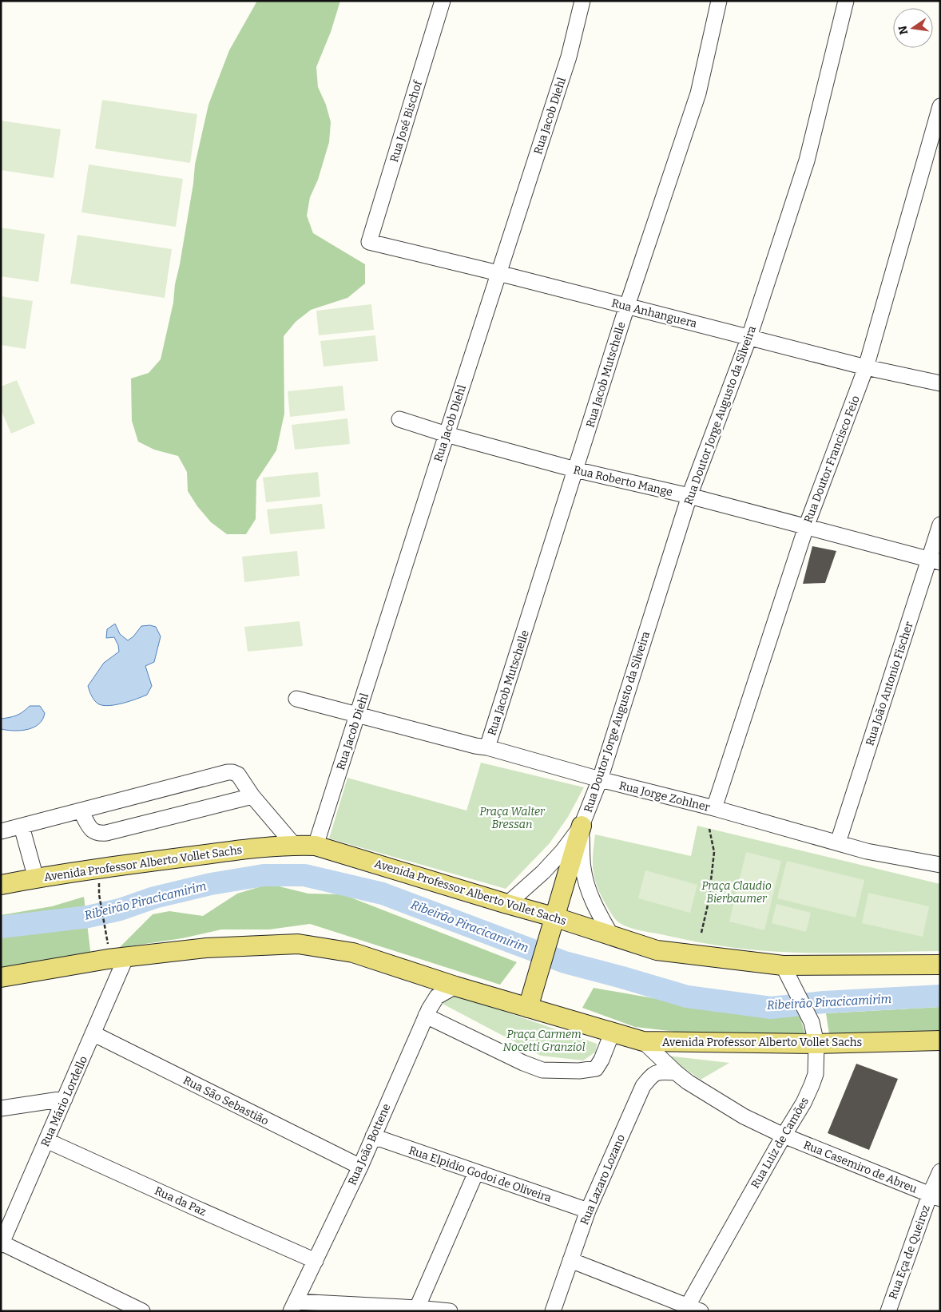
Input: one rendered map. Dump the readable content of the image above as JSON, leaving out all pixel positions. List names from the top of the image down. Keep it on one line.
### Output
{"streets":{"main road":["Avenida Professor Alberto Vollet Sachs"],"street":["Rua Jacob Diehl","Rua José Bischof","Rua Anhanguera","Rua Jacob Mutschelle","Rua Doutor Jorge Augusto da Silveira","Rua Doutor Francisco Feio","Rua Roberto Mange","Rua João Antonio Fischer","Rua Jorge Zohlner","Rua São Sebastião","Rua Mário Lordello","Rua Luiz de Camões","Rua João Bottene","Rua Casemiro de Abreu","Rua Elpidio Godoi de Oliveira","Rua Lazaro Lozano","Rua da Paz","Rua Eça de Queiroz"]},"crossings":[["Rua Jacob Diehl","Rua Anhanguera"],["Rua Jacob Diehl","Rua Roberto Mange"],["Rua Jacob Diehl","Rua Jorge Zohlner"],["Rua Jacob Diehl","Avenida Professor Alberto Vollet Sachs"],["Rua José Bischof","Rua Anhanguera"],["Rua Anhanguera","Rua Jacob Mutschelle"],["Rua Anhanguera","Rua Doutor Jorge Augusto da Silveira"],["Rua Anhanguera","Rua Doutor Francisco Feio"],["Rua Jacob Mutschelle","Rua Roberto Mange"],["Rua Jacob Mutschelle","Rua Jorge Zohlner"],["Rua Doutor Jorge Augusto da Silveira","Rua Roberto Mange"],["Rua Doutor Jorge Augusto da Silveira","Rua Jorge Zohlner"],["Rua Doutor Jorge Augusto da Silveira","Avenida Professor Alberto Vollet Sachs"],["Rua Doutor Francisco Feio","Rua Roberto Mange"],["Rua Doutor Francisco Feio","Rua Jorge Zohlner"],["Rua Roberto Mange","Rua João Antonio Fischer"],["Rua João Antonio Fischer","Rua Jorge Zohlner"],["Avenida Professor Alberto Vollet Sachs","Rua Mário Lordello"],["Avenida Professor Alberto Vollet Sachs","Rua Luiz de Camões"],["Avenida Professor Alberto Vollet Sachs","Rua João Bottene"],["Avenida Professor Alberto Vollet Sachs","Rua Casemiro de Abreu"],["Rua São Sebastião","Rua Mário Lordello"],["Rua São Sebastião","Rua João Bottene"],["Rua Mário Lordello","Rua da Paz"],["Rua Luiz de Camões","Rua Casemiro de Abreu"],["Rua João Bottene","Rua Elpidio Godoi de Oliveira"],["Rua João Bottene","Rua da Paz"],["Rua Casemiro de Abreu","Rua Lazaro Lozano"],["Rua Casemiro de Abreu","Rua Eça de Queiroz"],["Rua Elpidio Godoi de Oliveira","Rua Lazaro Lozano"]],"water":["Ribeirão Piracicamirim"],"parks":["Praça Walter Bressan","Praça Claudio Bierbaumer","Praça Carmem Nocetti Granziol"],"north":"left"}
